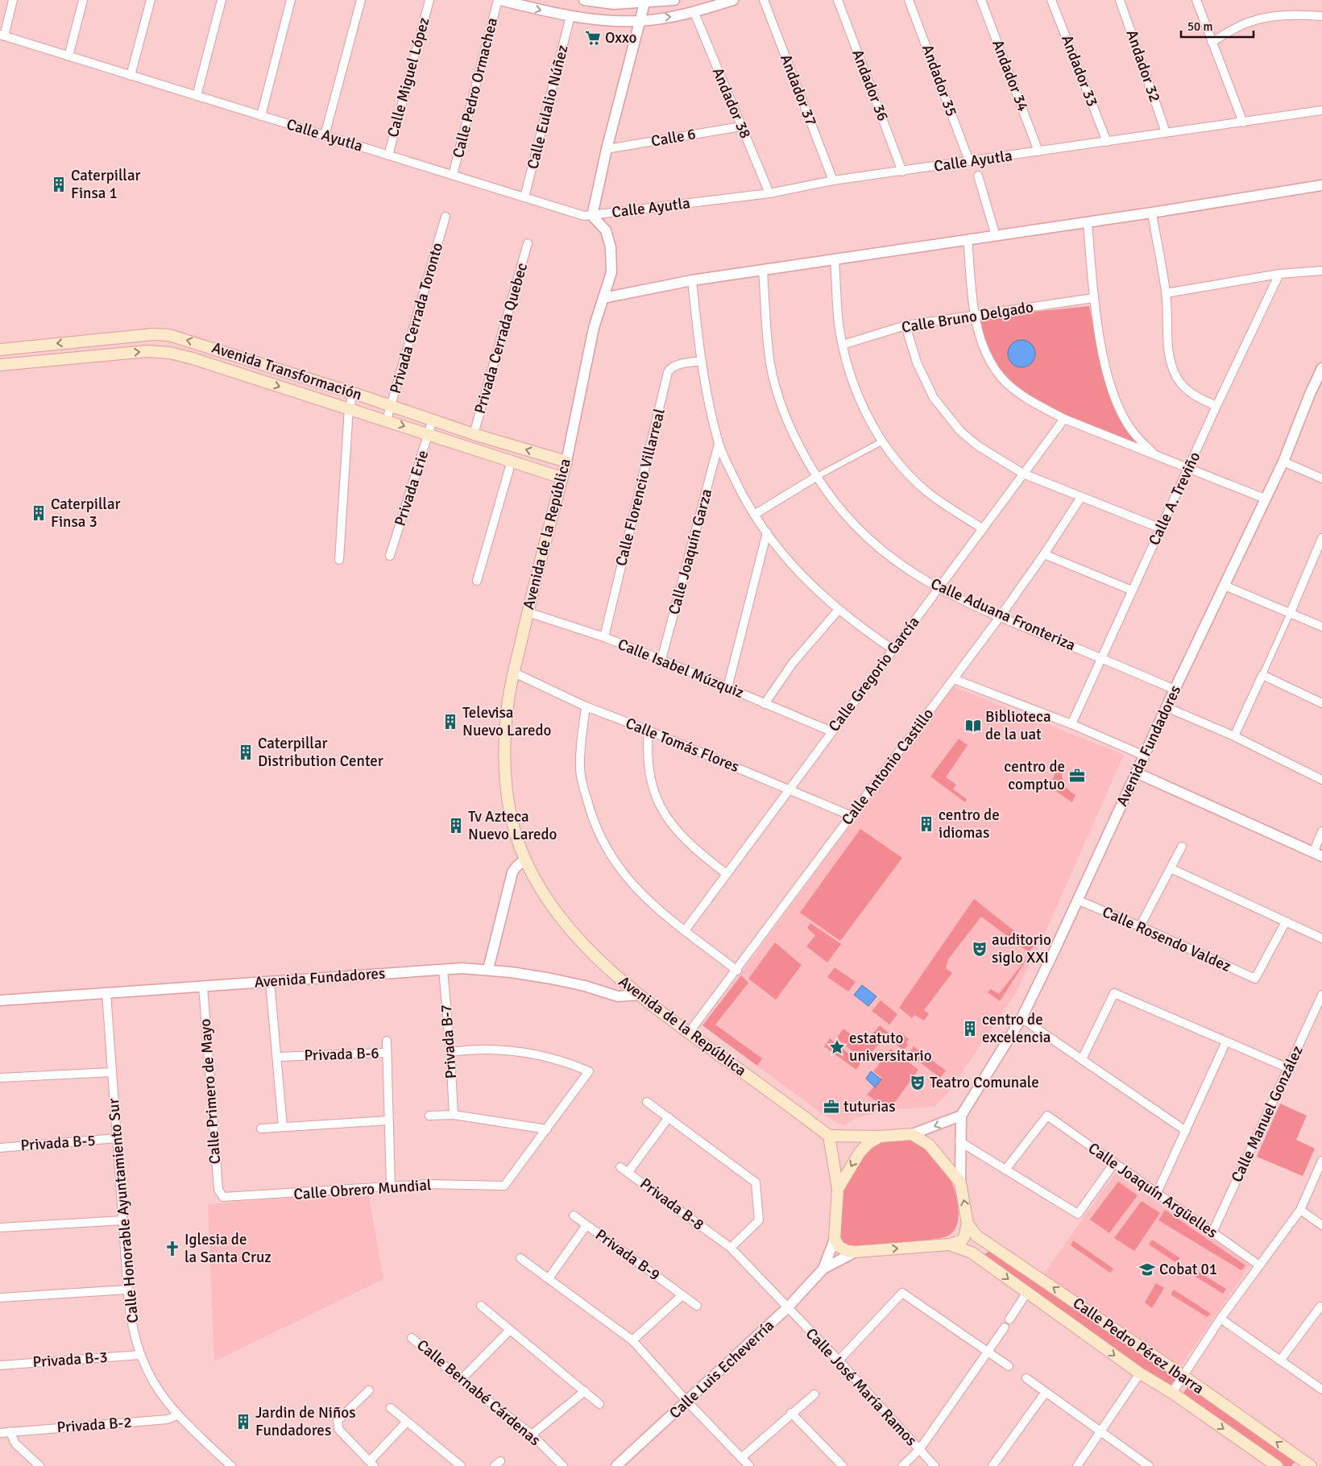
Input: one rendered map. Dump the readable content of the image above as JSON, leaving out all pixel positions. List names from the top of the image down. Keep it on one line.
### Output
{"streets":{"main road":["Avenida Transformación","Avenida de la República","Calle Pedro Pérez Ibarra"],"street":["Andador 32","Andador 33","Andador 34","Calle Miguel López","Andador 35","Andador 36","Calle Pedro Ormachea","Andador 37","Andador 38","Calle Eulalio Núñez","Calle Ayutla","Calle 6","Calle Bruno Delgado","Privada Cerrada Toronto","Privada Cerrada Quebec","Calle Florencio Villarreal","Privada Erie","Calle A. Treviño","Calle Joaquín Garza","Calle Aduana Fronteriza","Calle Isabel Múzquiz","Calle Gregorio García","Calle Tomás Flores","Avenida Fundadores","Calle Antonio Castillo","Calle Rosendo Valdez","Privada B-7","Privada B-6","Calle Primero de Mayo","Calle Manuel González","Privada B-5","Calle Obrero Mundial","Calle Joaquín Argüelles","Privada B-8","Calle Honorable Ayuntamiento Sur","Privada B-9","Privada B-3","Calle Luis Echeverría","Calle José María Ramos","Calle Bernabé Cárdenas","Privada B-2"]},"crossings":[["Andador 32","Calle Ayutla"],["Andador 33","Calle Ayutla"],["Andador 34","Calle Ayutla"],["Calle Miguel López","Calle Ayutla"],["Andador 35","Calle Ayutla"],["Andador 36","Calle Ayutla"],["Calle Pedro Ormachea","Calle Ayutla"],["Andador 37","Calle Ayutla"],["Andador 38","Calle Ayutla"],["Andador 38","Calle 6"],["Calle Eulalio Núñez","Calle Ayutla"],["Calle Ayutla","Avenida de la República"],["Privada Cerrada Toronto","Avenida Transformación"],["Privada Cerrada Quebec","Avenida Transformación"],["Avenida Transformación","Privada Erie"],["Avenida Transformación","Avenida de la República"],["Calle Florencio Villarreal","Calle Isabel Múzquiz"],["Calle A. Treviño","Calle Aduana Fronteriza"],["Avenida de la República","Calle Isabel Múzquiz"],["Avenida de la República","Calle Tomás Flores"],["Avenida de la República","Avenida Fundadores"],["Avenida de la República","Calle Antonio Castillo"],["Calle Joaquín Garza","Calle Isabel Múzquiz"],["Calle Aduana Fronteriza","Calle Gregorio García"],["Calle Aduana Fronteriza","Avenida Fundadores"],["Calle Aduana Fronteriza","Calle Antonio Castillo"],["Calle Isabel Múzquiz","Calle Gregorio García"],["Calle Gregorio García","Calle Tomás Flores"],["Calle Tomás Flores","Calle Antonio Castillo"],["Avenida Fundadores","Calle Rosendo Valdez"],["Avenida Fundadores","Privada B-7"],["Avenida Fundadores","Calle Primero de Mayo"],["Avenida Fundadores","Calle Honorable Ayuntamiento Sur"],["Privada B-6","Calle Obrero Mundial"],["Calle Primero de Mayo","Calle Obrero Mundial"],["Calle Manuel González","Calle Joaquín Argüelles"],["Privada B-5","Calle Honorable Ayuntamiento Sur"],["Privada B-8","Calle Luis Echeverría"],["Privada B-8","Calle José María Ramos"],["Calle Honorable Ayuntamiento Sur","Privada B-3"],["Calle Honorable Ayuntamiento Sur","Privada B-2"],["Calle Pedro Pérez Ibarra","Calle Luis Echeverría"],["Calle Luis Echeverría","Calle José María Ramos"]],"places":{"supermarket":["Oxxo"],"building":["Caterpillar Finsa 1","Caterpillar Finsa 3","Televisa Nuevo Laredo","Caterpillar Distribution Center","centro de idiomas","Tv Azteca Nuevo Laredo","centro de excelencia","Jardin de Niños Fundadores"],"library":["Biblioteca de la uat"],"office":["centro de comptuo","tuturias"],"theatre":["auditorio siglo XXI","Teatro Comunale"],"place":["estatuto universitario"],"church":["Iglesia de la Santa Cruz"],"school or university":["Cobat 01"]},"scale_bar":"50 m"}
